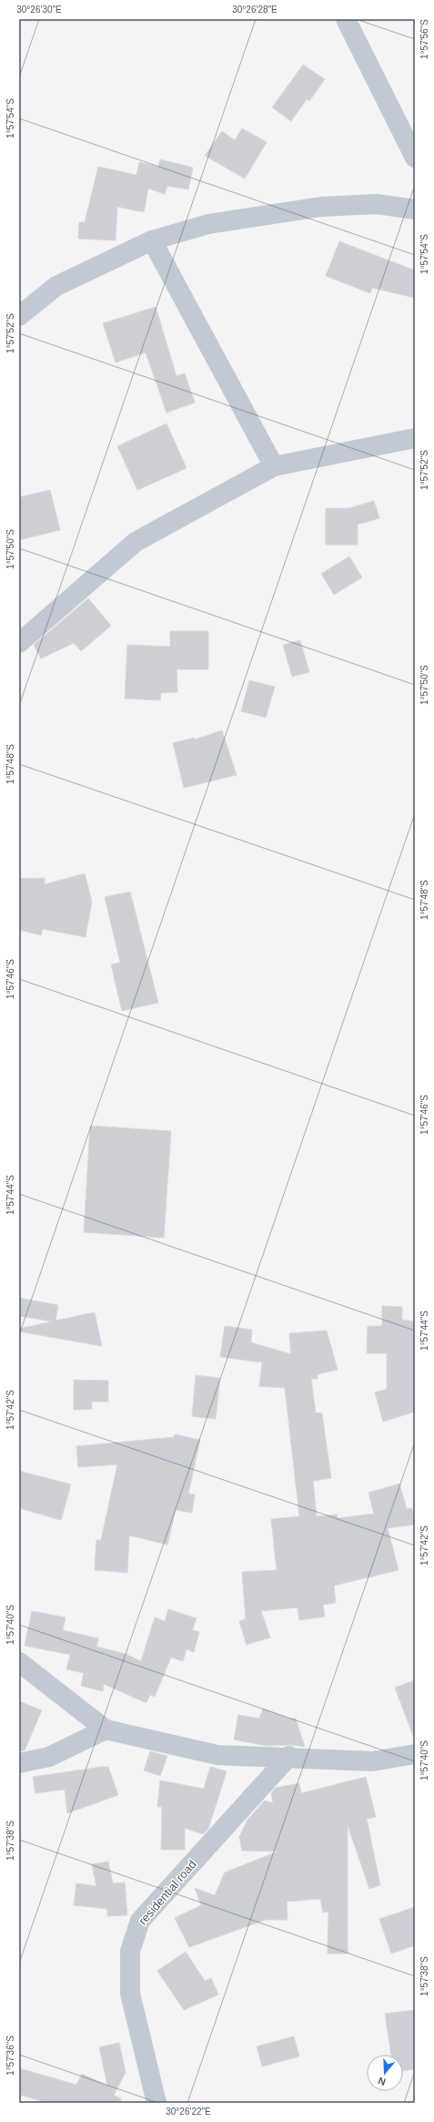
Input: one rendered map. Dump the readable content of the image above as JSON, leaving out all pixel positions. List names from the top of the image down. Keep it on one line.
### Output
{"streets":{"street":["residential road"]},"north":"bottom","coordinates":["30°26'30\"E","30°26'28\"E","1°57'56\"S","1°57'54\"S","1°57'52\"S","1°57'50\"S","1°57'48\"S","1°57'46\"S","1°57'44\"S","1°57'42\"S","1°57'40\"S","1°57'38\"S","1°57'36\"S","30°26'22\"E"]}
